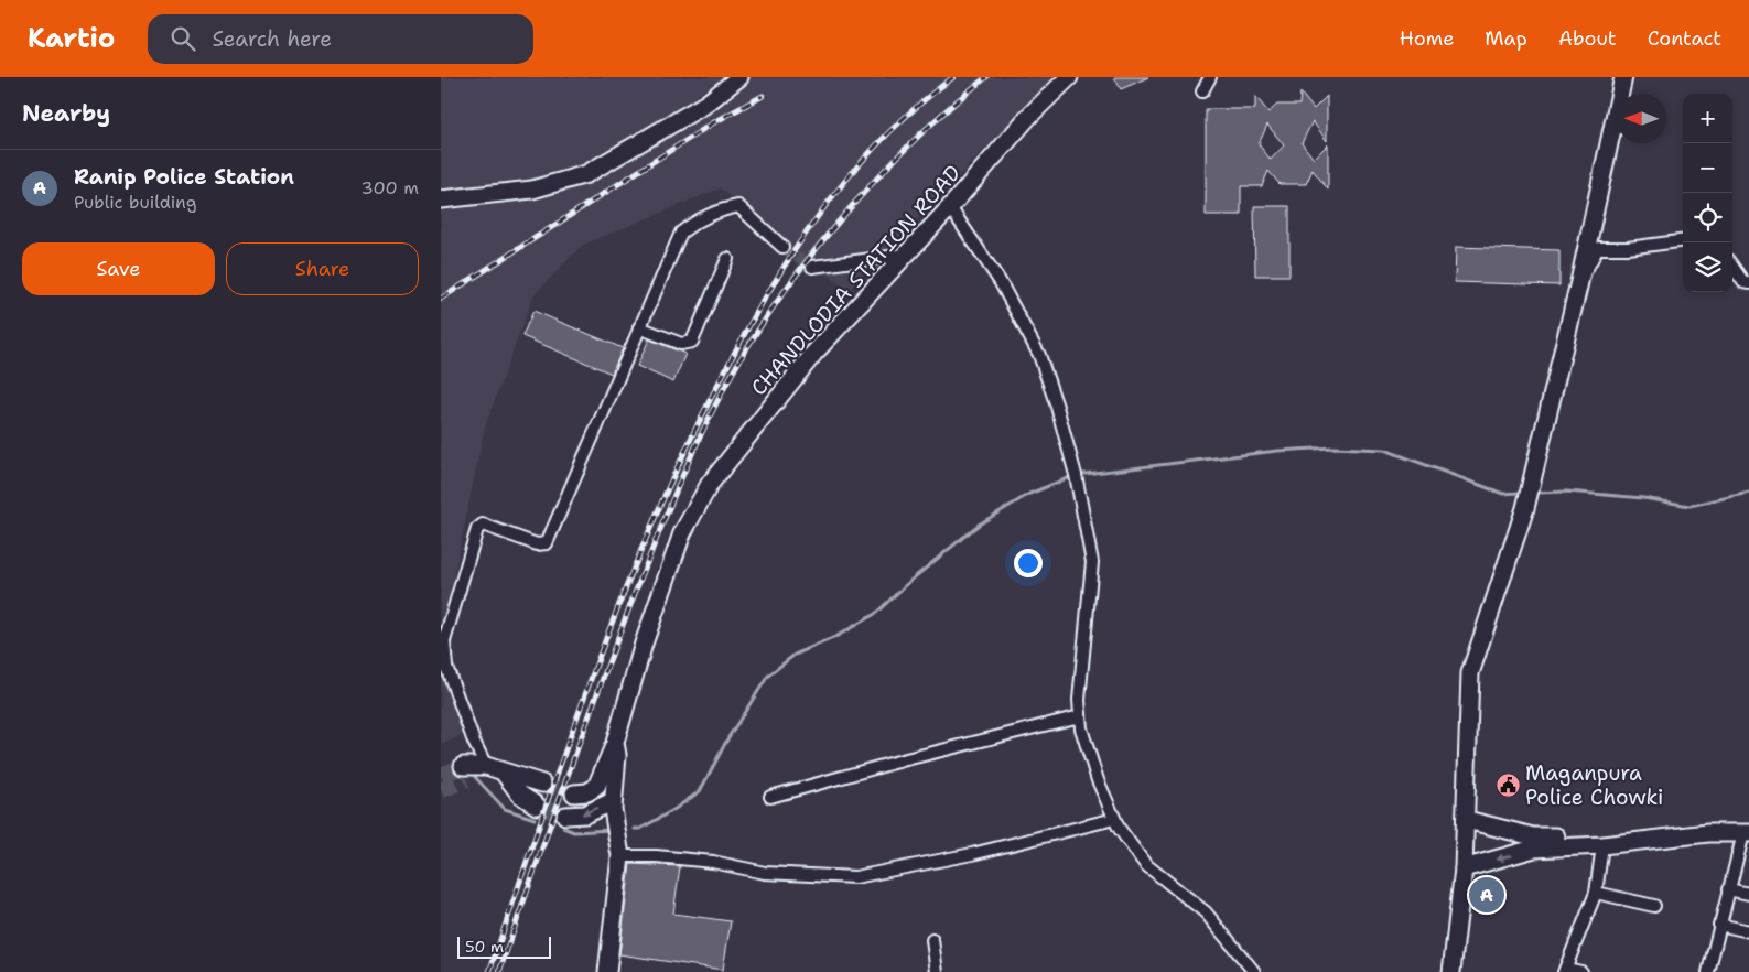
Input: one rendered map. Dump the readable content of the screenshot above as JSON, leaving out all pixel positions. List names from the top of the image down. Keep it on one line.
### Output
{"streets":{"street":["CHANDLODIA STATION ROAD"]},"places":{"public building":["Maganpura Police Chowki"]},"scale_bar":"50 m","north":"left","page":{"header":"Kartio","search":"Search here","nav":["Home","Map","About","Contact"],"heading":"Nearby","map_buttons":["+","−"],"list":[{"mark":"A","name":"Ranip Police Station","note":"Public building","value":"300 m"}],"buttons":["Save","Share"],"pins":"A","scale":"50 m"}}
